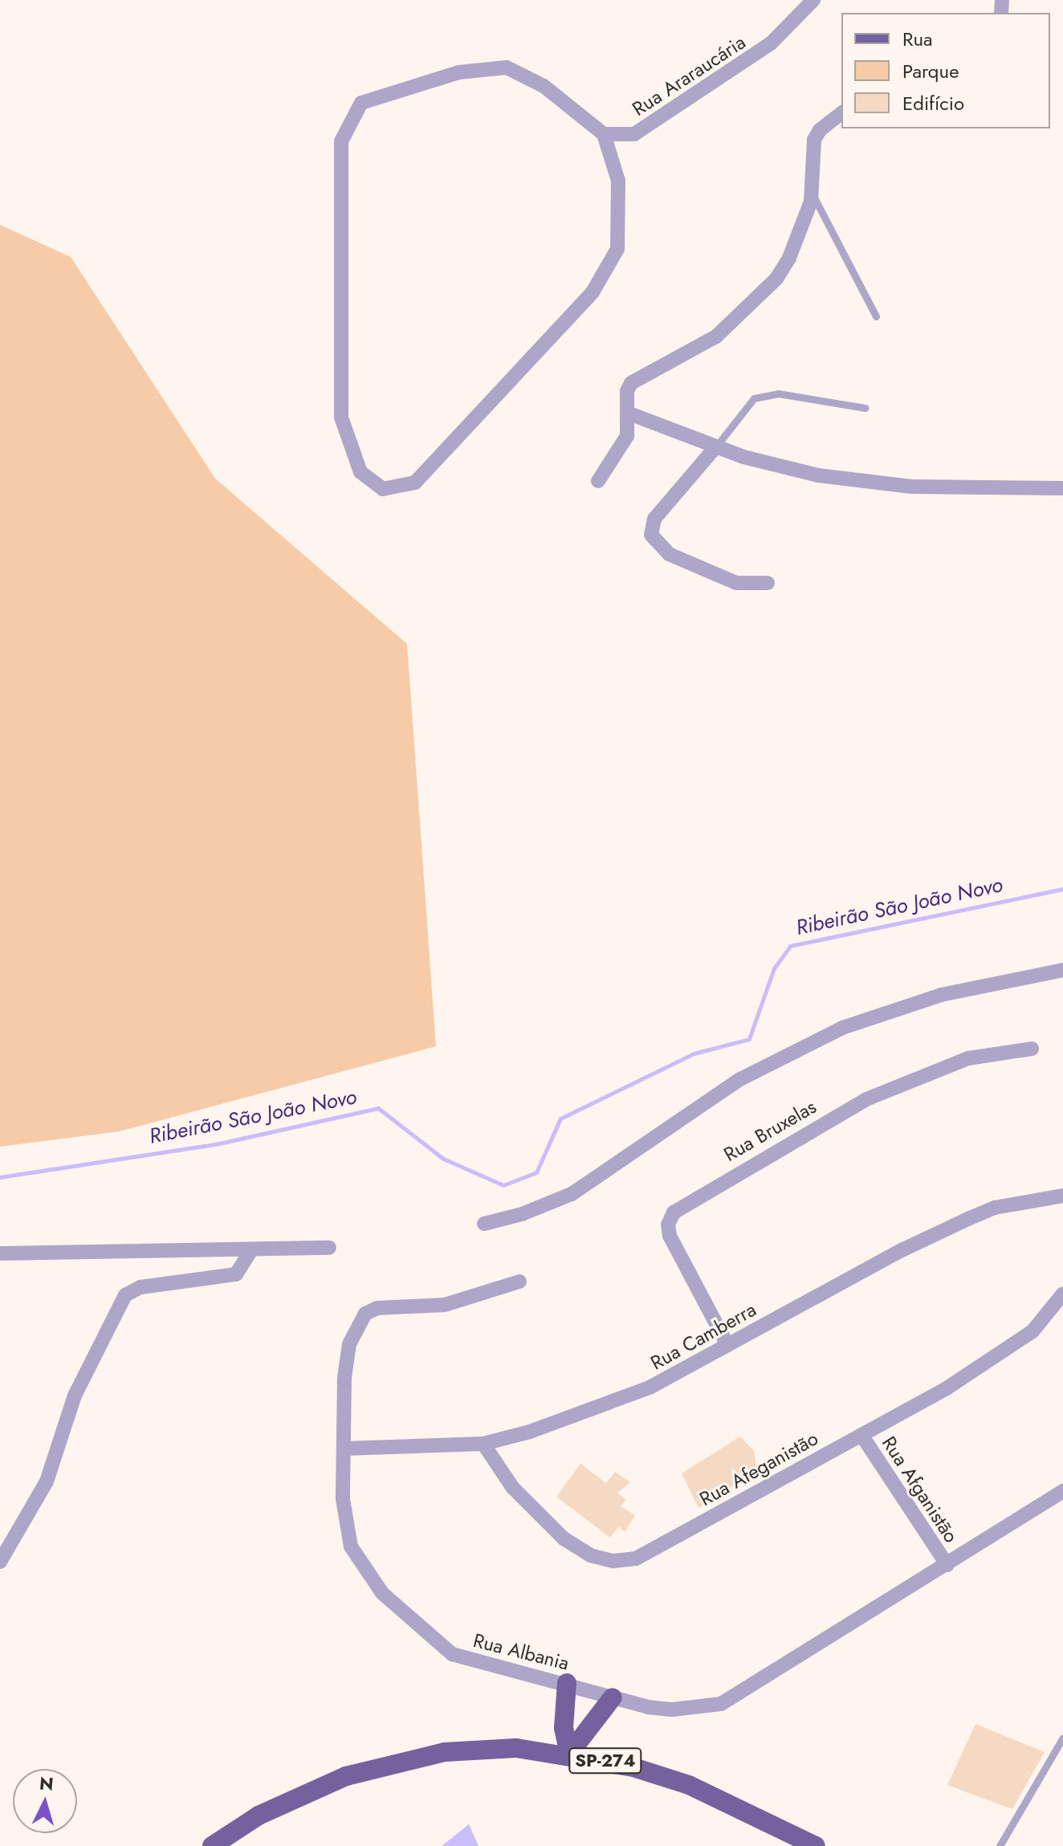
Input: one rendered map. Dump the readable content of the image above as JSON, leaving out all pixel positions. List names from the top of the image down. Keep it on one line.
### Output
{"streets":{"main road":["SP-274"],"street":["Rua Araraucária","Rua Bruxelas","Rua Camberra","Rua Afeganistão","Rua Afganistão","Rua Albania"]},"crossings":[["Rua Bruxelas","Rua Camberra"],["Rua Camberra","Rua Afeganistão"],["Rua Camberra","Rua Albania"],["Rua Afeganistão","Rua Afganistão"],["Rua Afganistão","Rua Albania"]],"water":["Ribeirão São João Novo"],"legend":["Rua","Parque","Edifício"],"north":"top"}
